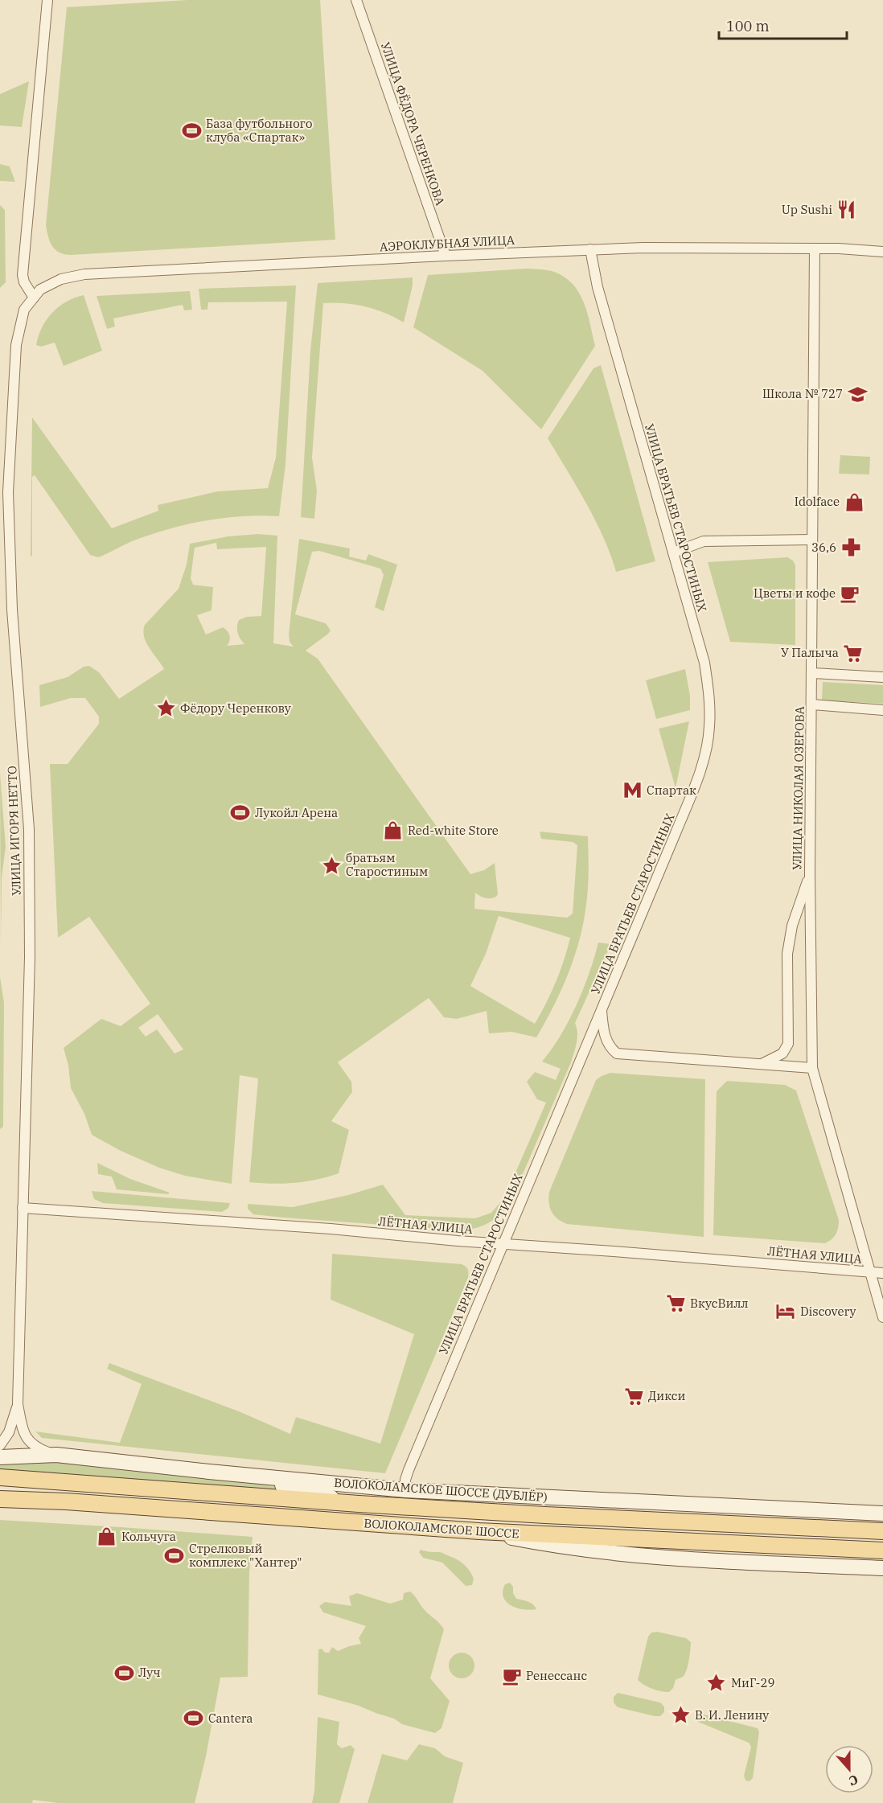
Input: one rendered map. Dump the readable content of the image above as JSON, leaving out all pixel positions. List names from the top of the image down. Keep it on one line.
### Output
{"streets":{"main road":["ВОЛОКОЛАМСКОЕ ШОССЕ"],"street":["УЛИЦА ФЁДОРА ЧЕРЕНКОВА","АЭРОКЛУБНАЯ УЛИЦА","УЛИЦА БРАТЬЕВ СТАРОСТИНЫХ","УЛИЦА НИКОЛАЯ ОЗЕРОВА","УЛИЦА ИГОРЯ НЕТТО","ЛЁТНАЯ УЛИЦА","ВОЛОКОЛАМСКОЕ ШОССЕ (ДУБЛЁР)"]},"crossings":[["УЛИЦА ФЁДОРА ЧЕРЕНКОВА","АЭРОКЛУБНАЯ УЛИЦА"],["АЭРОКЛУБНАЯ УЛИЦА","УЛИЦА БРАТЬЕВ СТАРОСТИНЫХ"],["АЭРОКЛУБНАЯ УЛИЦА","УЛИЦА НИКОЛАЯ ОЗЕРОВА"],["АЭРОКЛУБНАЯ УЛИЦА","УЛИЦА ИГОРЯ НЕТТО"],["УЛИЦА БРАТЬЕВ СТАРОСТИНЫХ","ЛЁТНАЯ УЛИЦА"],["УЛИЦА БРАТЬЕВ СТАРОСТИНЫХ","ВОЛОКОЛАМСКОЕ ШОССЕ (ДУБЛЁР)"],["УЛИЦА НИКОЛАЯ ОЗЕРОВА","ЛЁТНАЯ УЛИЦА"],["УЛИЦА ИГОРЯ НЕТТО","ЛЁТНАЯ УЛИЦА"]],"places":{"sports":["База футбольного клуба «Спартак»","Лукойл Арена","Стрелковый комплекс \"Хантер\"","Луч","Cantera"],"restaurant":["Up Sushi"],"school or university":["Школа № 727"],"shop":["Idolface","Red-white Store","Кольчуга"],"pharmacy":["36,6"],"cafe":["Цветы и кофе","Ренессанс"],"supermarket":["У Палыча","ВкусВилл","Дикси"],"place":["Фёдору Черенкову","братьям Старостиным","МиГ-29","В. И. Ленину"],"metro station":["Спартак"],"hotel":["Discovery"]},"scale_bar":"100 m","north":"bottom"}
